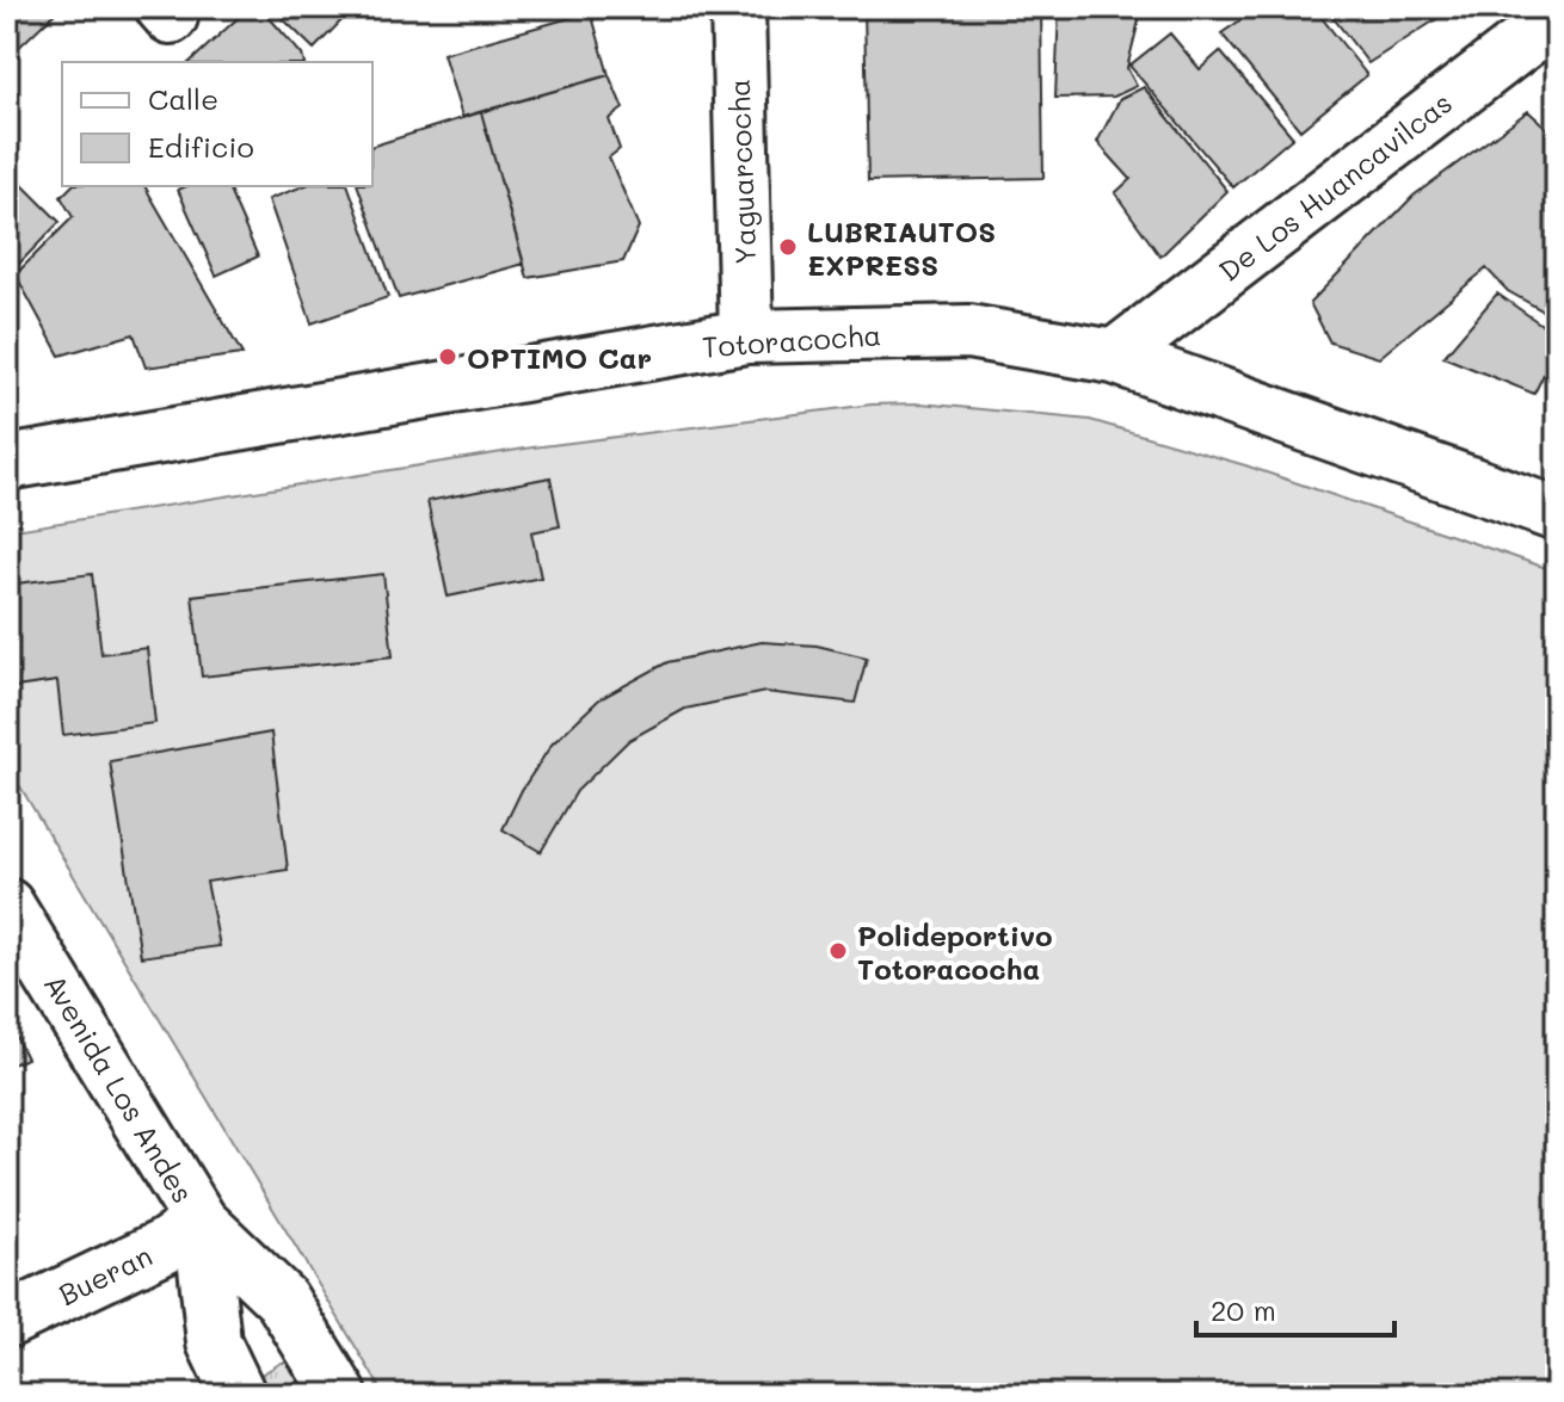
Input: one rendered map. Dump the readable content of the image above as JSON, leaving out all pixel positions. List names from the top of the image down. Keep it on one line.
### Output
{"streets":{"street":["Yaguarcocha","De Los Huancavilcas","Totoracocha","Avenida Los Andes","Bueran"]},"crossings":[["Yaguarcocha","Totoracocha"],["De Los Huancavilcas","Totoracocha"],["Avenida Los Andes","Bueran"]],"places":["LUBRIAUTOS EXPRESS","OPTIMO Car","Polideportivo Totoracocha"],"legend":["Calle","Edificio"],"scale_bar":"20 m"}
